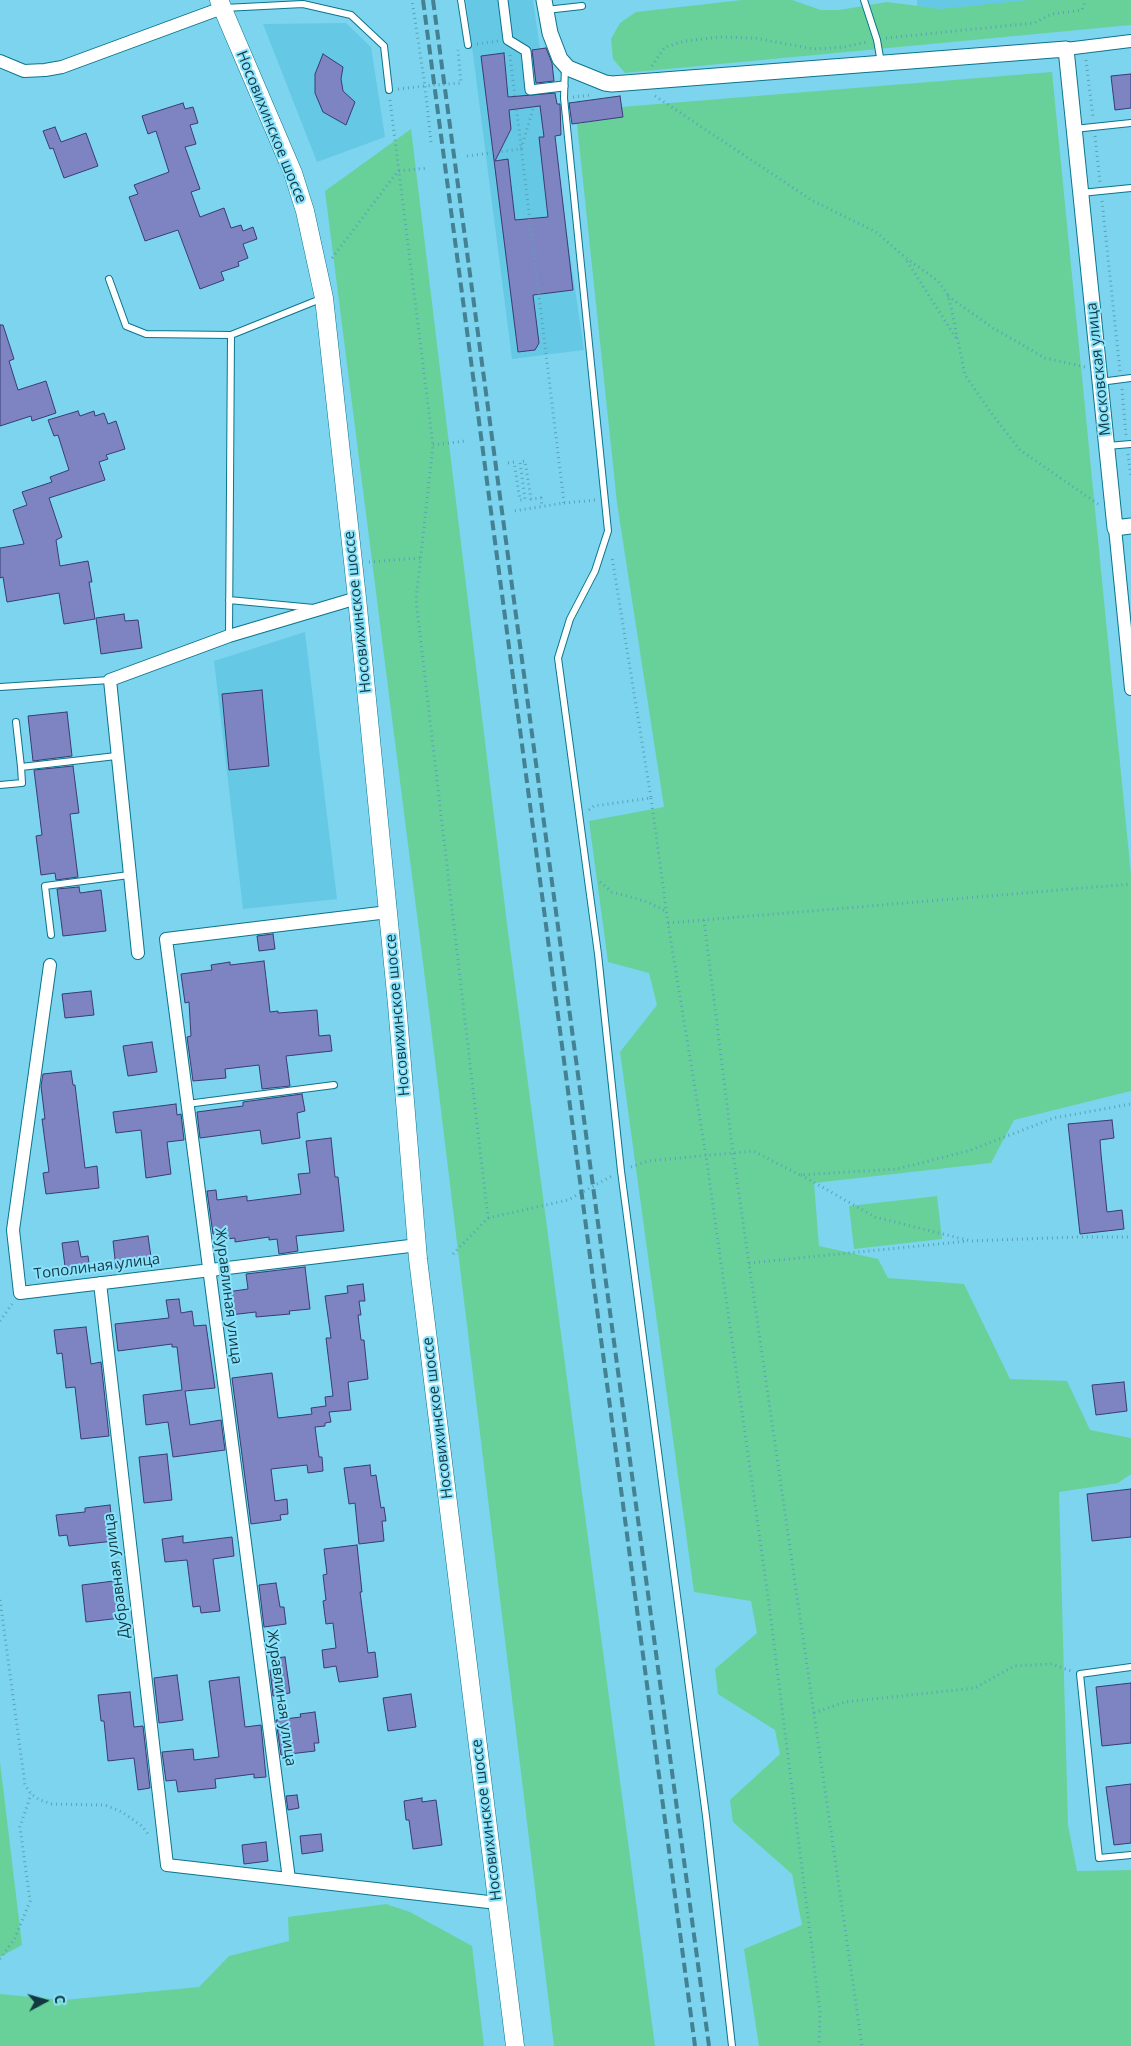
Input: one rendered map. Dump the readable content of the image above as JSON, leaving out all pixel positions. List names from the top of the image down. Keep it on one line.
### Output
{"streets":{"main road":["Носовихинское шоссе"],"street":["Московская улица","Тополиная улица","Журавлиная улица","Дубравная улица"]},"crossings":[["Носовихинское шоссе","Тополиная улица"],["Носовихинское шоссе","Журавлиная улица"],["Тополиная улица","Журавлиная улица"],["Тополиная улица","Дубравная улица"],["Журавлиная улица","Дубравная улица"]],"north":"right"}
